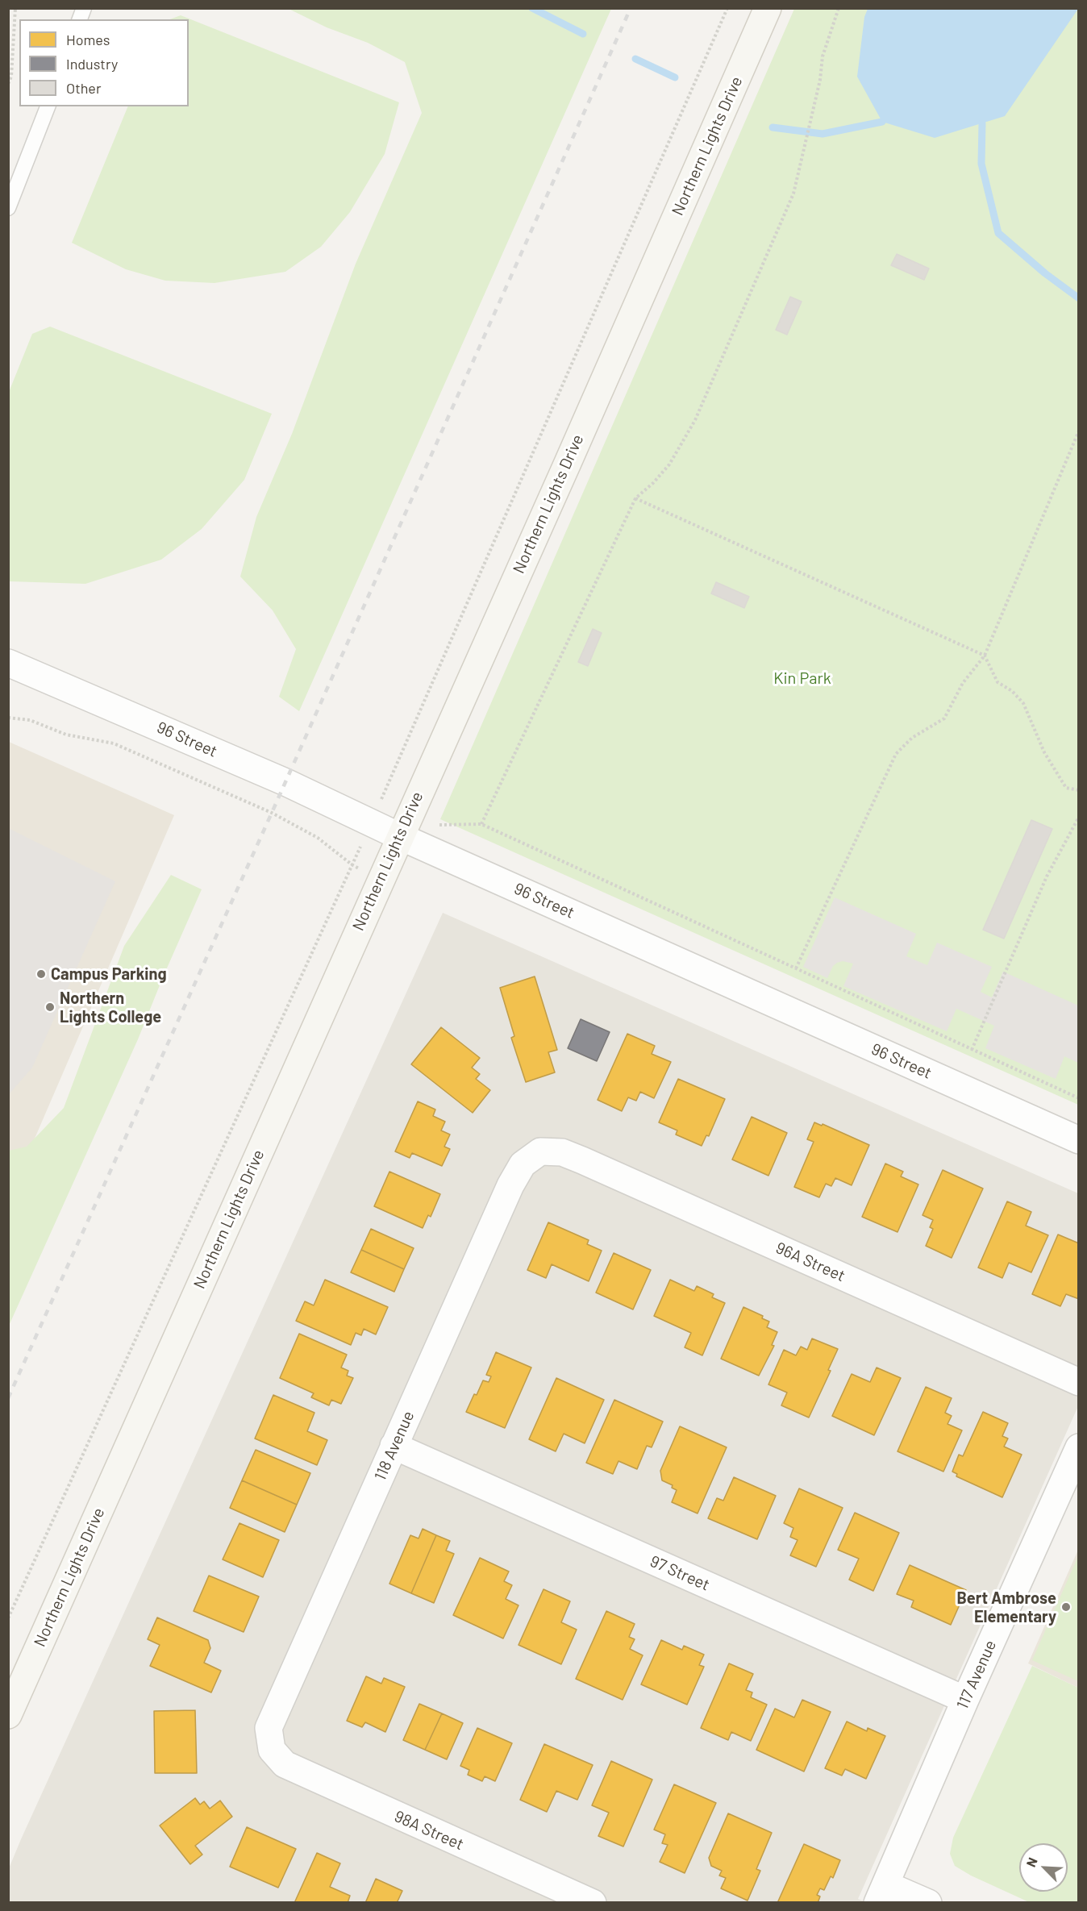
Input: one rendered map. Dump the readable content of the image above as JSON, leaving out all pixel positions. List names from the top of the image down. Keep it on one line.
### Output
{"streets":{"main road":["Northern Lights Drive"],"street":["96 Street","96A Street","118 Avenue","97 Street","117 Avenue","98A Street"]},"crossings":[["Northern Lights Drive","96 Street"],["96A Street","118 Avenue"],["118 Avenue","97 Street"],["118 Avenue","98A Street"],["97 Street","117 Avenue"]],"parks":["Kin Park"],"places":["Campus Parking","Northern Lights College","Bert Ambrose Elementary"],"legend":["Homes","Industry","Other"],"north":"top left"}
